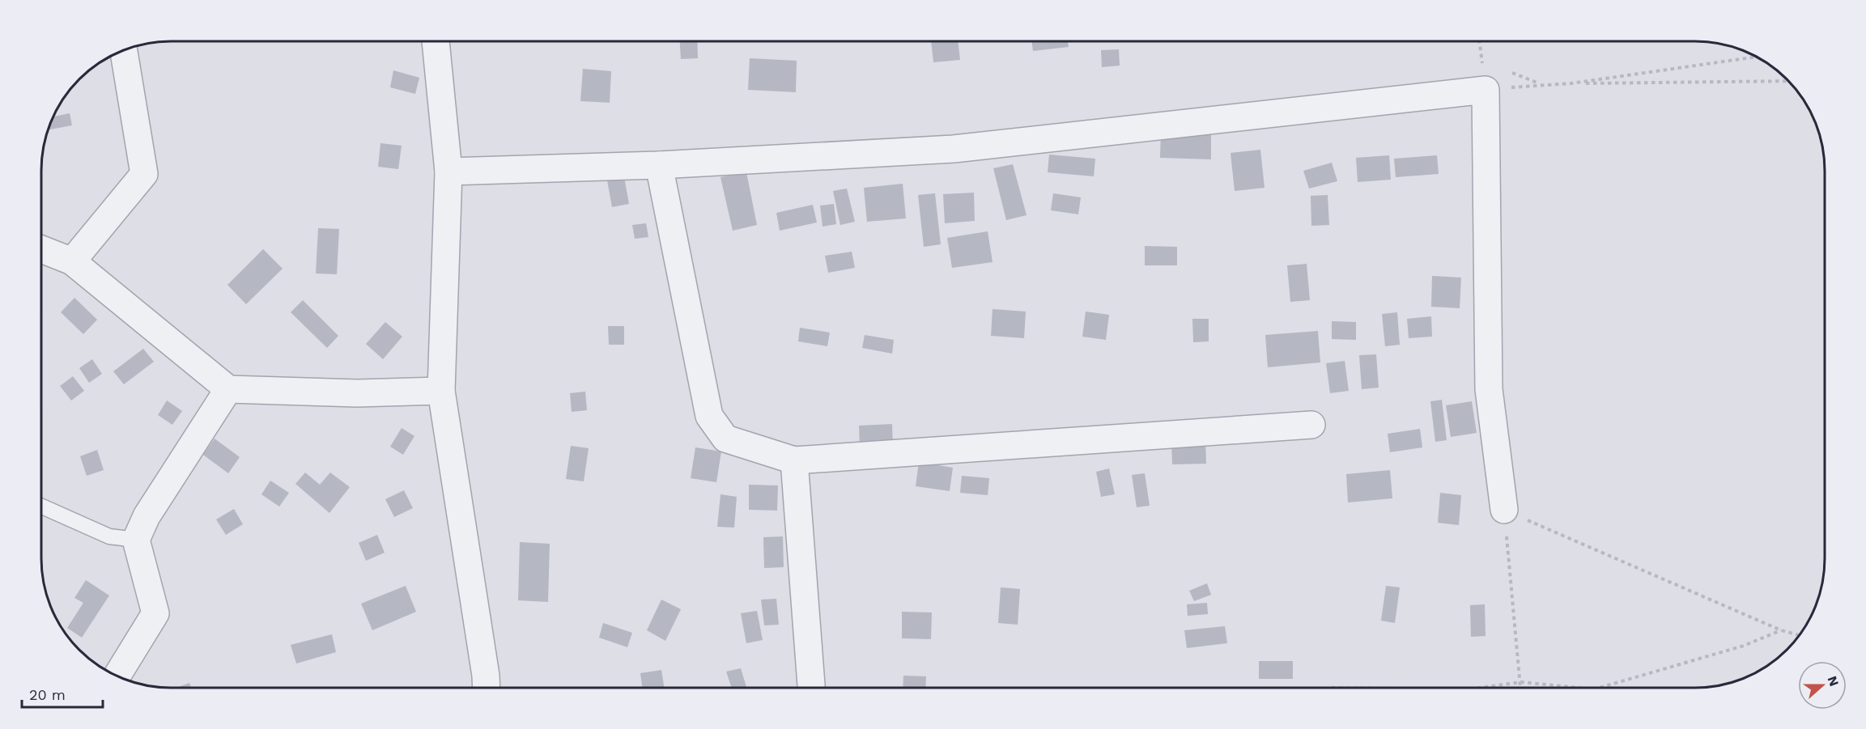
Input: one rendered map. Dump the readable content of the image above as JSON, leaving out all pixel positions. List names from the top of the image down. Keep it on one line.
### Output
{"scale_bar":"20 m","north":"right"}
